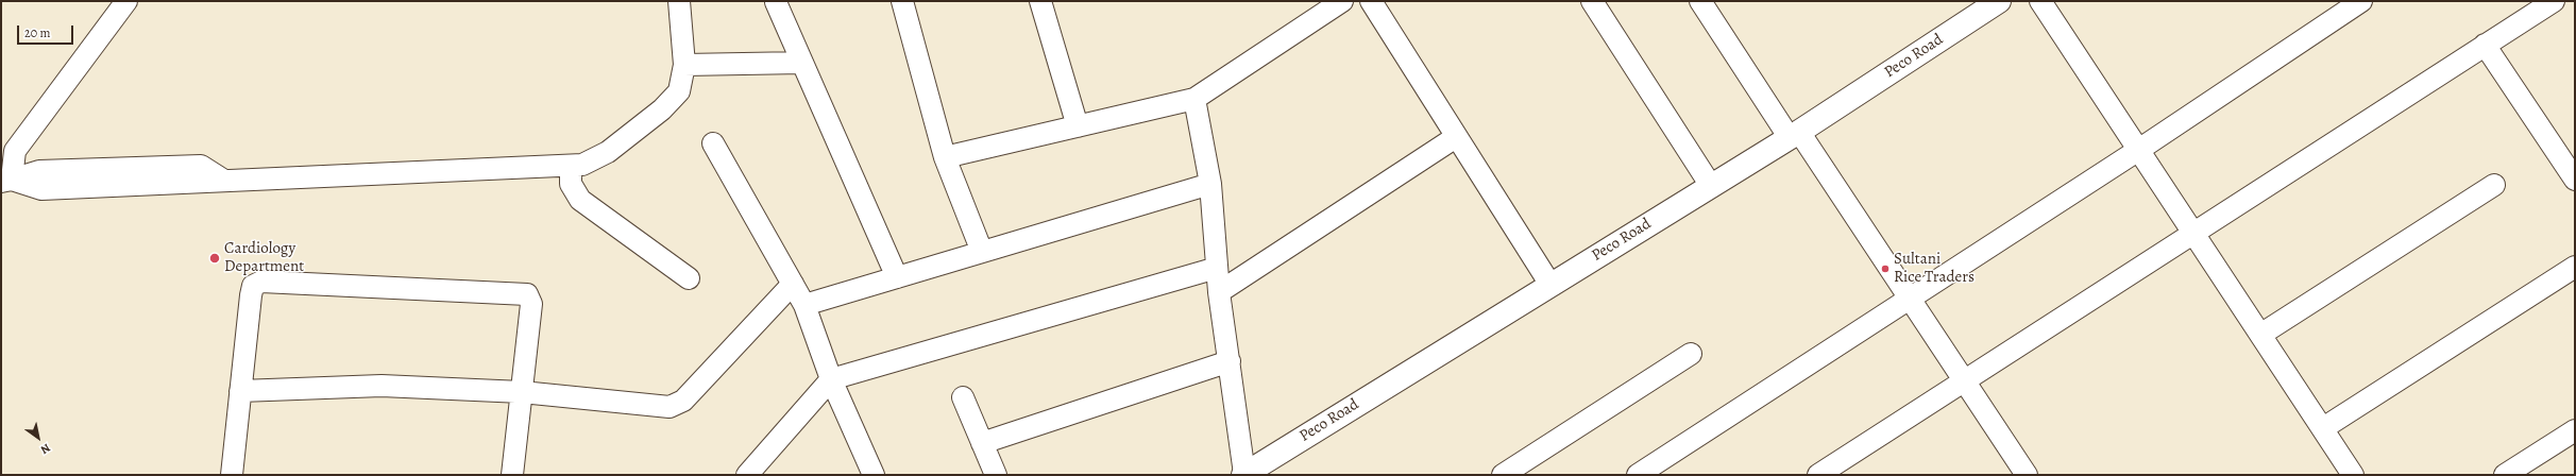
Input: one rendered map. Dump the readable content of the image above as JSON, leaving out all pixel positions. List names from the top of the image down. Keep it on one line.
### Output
{"streets":{"street":["Peco Road"]},"places":["Cardiology Department","Sultani Rice Traders"],"scale_bar":"20 m","north":"bottom right"}
